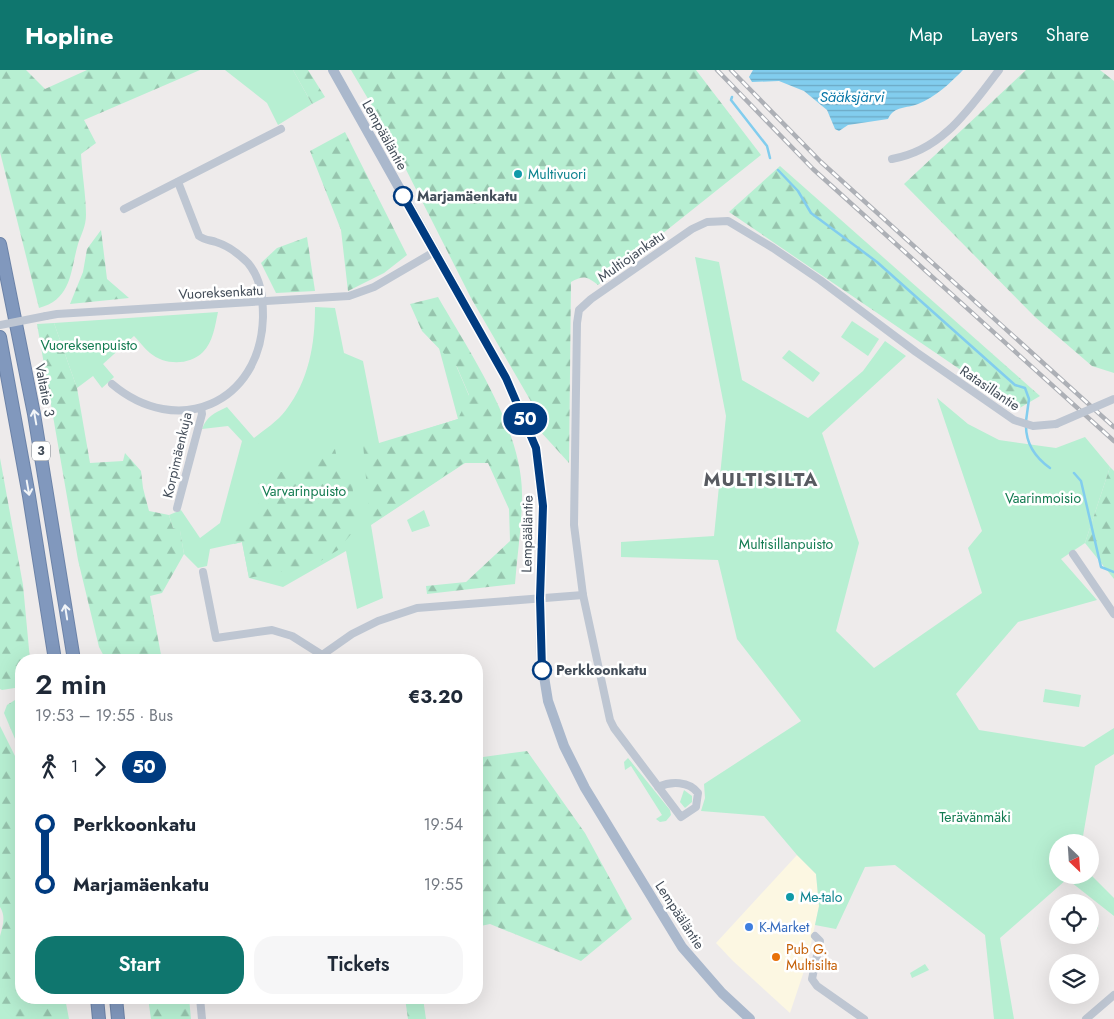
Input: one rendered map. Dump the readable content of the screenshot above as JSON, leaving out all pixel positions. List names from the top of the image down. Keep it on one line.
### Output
{"streets":{"highway":["Valtatie 3","3"],"main road":["Lempääläntie"],"street":["Multiojankatu","Vuoreksenkatu","Ratasillantie","Korpimäenkuja"]},"crossings":[["Lempääläntie","Vuoreksenkatu"],["Multiojankatu","Ratasillantie"]],"districts":["MULTISILTA"],"water":["Sääksjärvi"],"parks":["Vuoreksenpuisto","Varvarinpuisto","Vaarinmoisio","Multisillanpuisto","Terävänmäki"],"places":["Multivuori","Marjamäenkatu","Perkkoonkatu","Me-talo","K-Market","Pub G. Multisilta"],"lines":["bus line 50"],"north":"bottom right","page":{"header":"Hopline","nav":["Map","Layers","Share"],"on_map":"50","heading":["2 min","19:53 – 19:55 · Bus","€3.20"],"legs":["1","50"],"list":[{"name":"Perkkoonkatu","value":"19:54"},{"name":"Marjamäenkatu","value":"19:55"}],"buttons":["Start","Tickets"]}}
